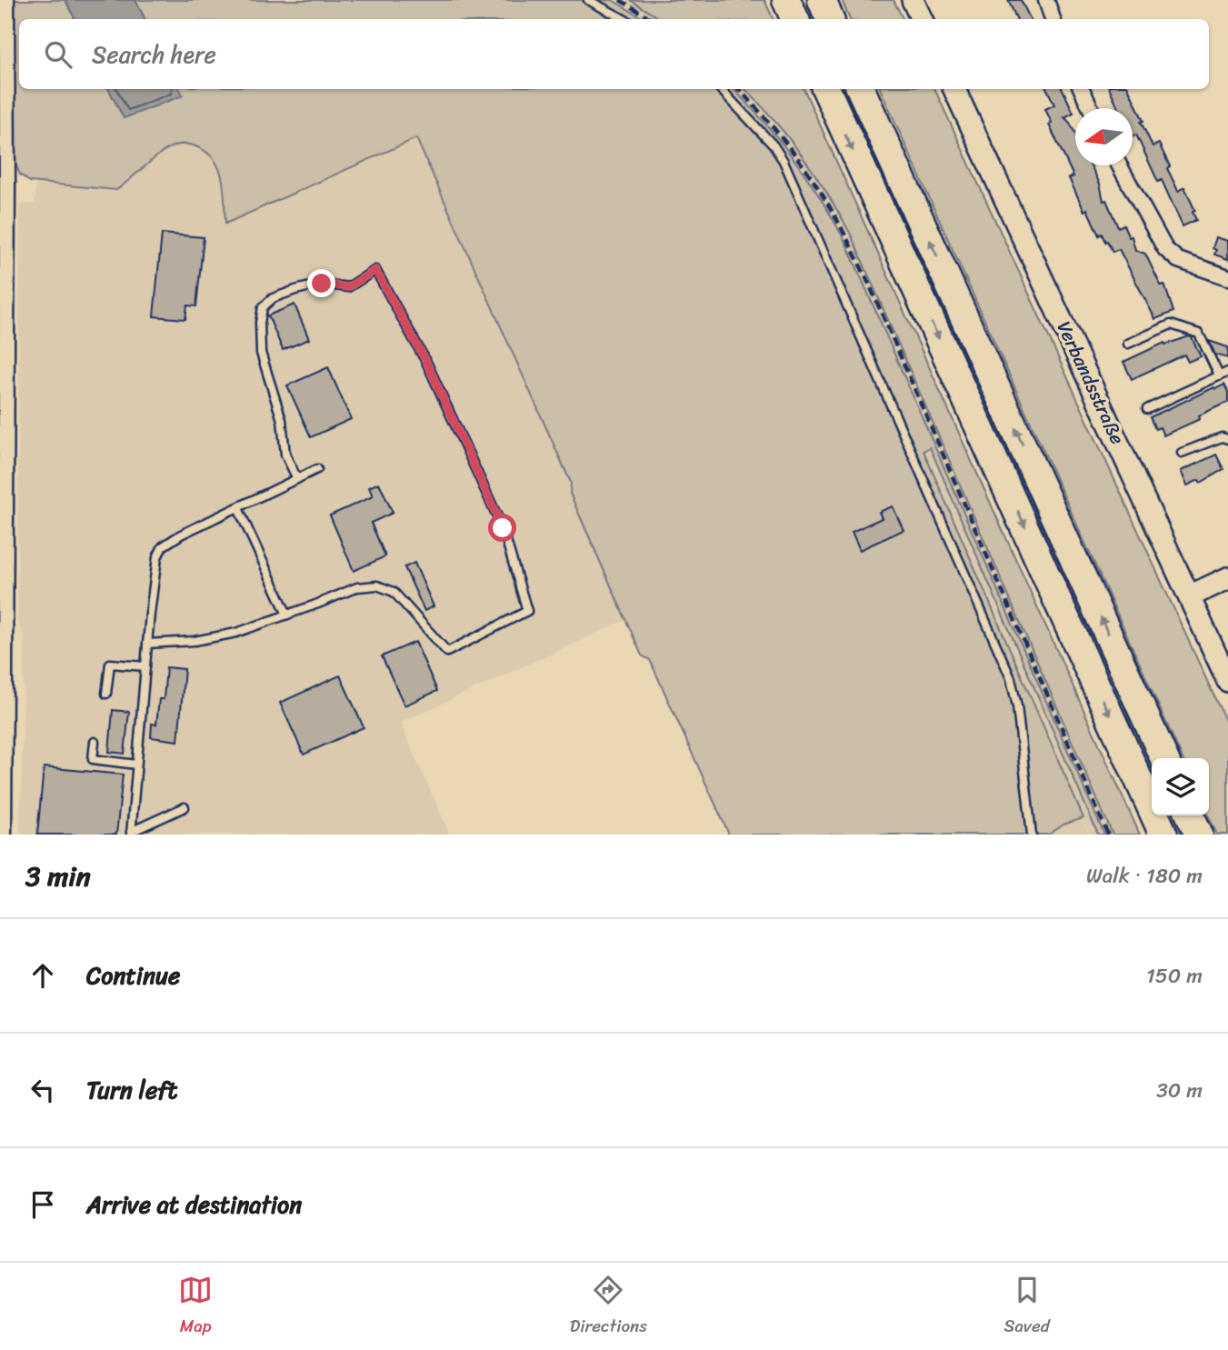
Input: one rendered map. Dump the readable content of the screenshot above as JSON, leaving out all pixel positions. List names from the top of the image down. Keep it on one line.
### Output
{"streets":{"main road":["Verbandsstraße"]},"north":"left","page":{"search":"Search here","heading":["3 min","Walk · 180 m"],"list":[["Continue","150 m"],["Turn left","30 m"],"Arrive at destination"],"nav":["Map","Directions","Saved"]}}
